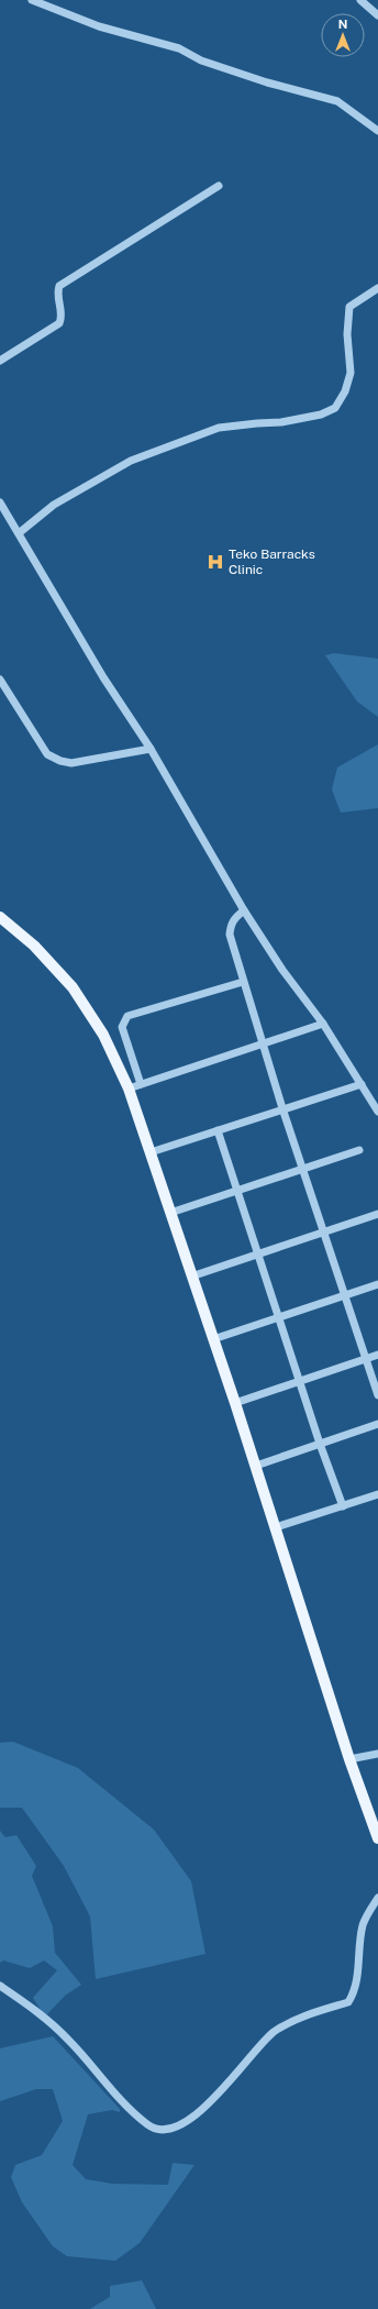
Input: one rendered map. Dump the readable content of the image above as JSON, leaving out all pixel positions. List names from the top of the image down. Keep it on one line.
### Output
{"places":{"hospital":["Teko Barracks Clinic"]},"north":"top"}
